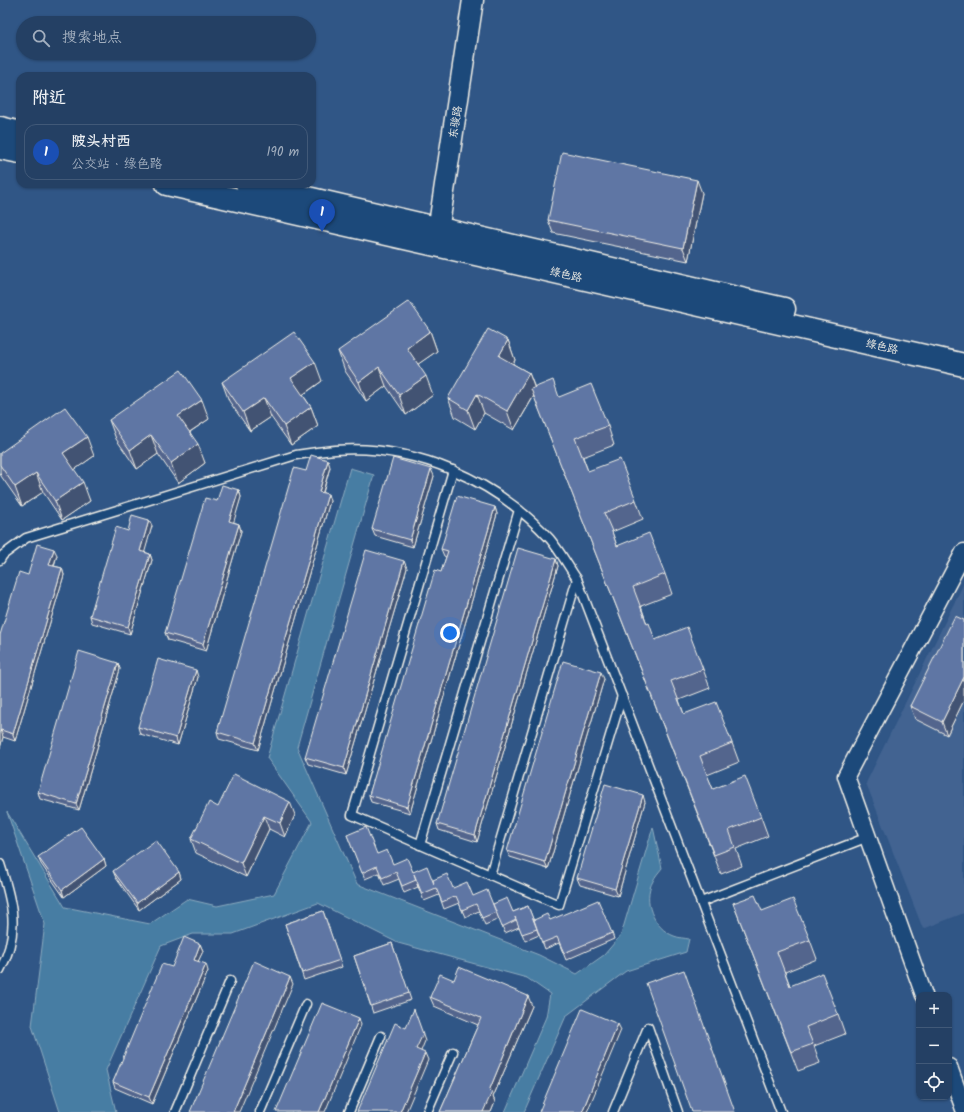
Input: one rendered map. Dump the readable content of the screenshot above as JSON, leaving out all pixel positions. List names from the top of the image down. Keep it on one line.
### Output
{"streets":{"main road":["绿色路"],"street":["东骏路"]},"crossings":[["东骏路","绿色路"]],"page":{"search":"搜索地点","heading":"附近","list":[{"mark":"1","name":"陂头村西","note":"公交站 · 绿色路","value":"190 m"}],"pins":"1","map_buttons":["+","−"]}}
